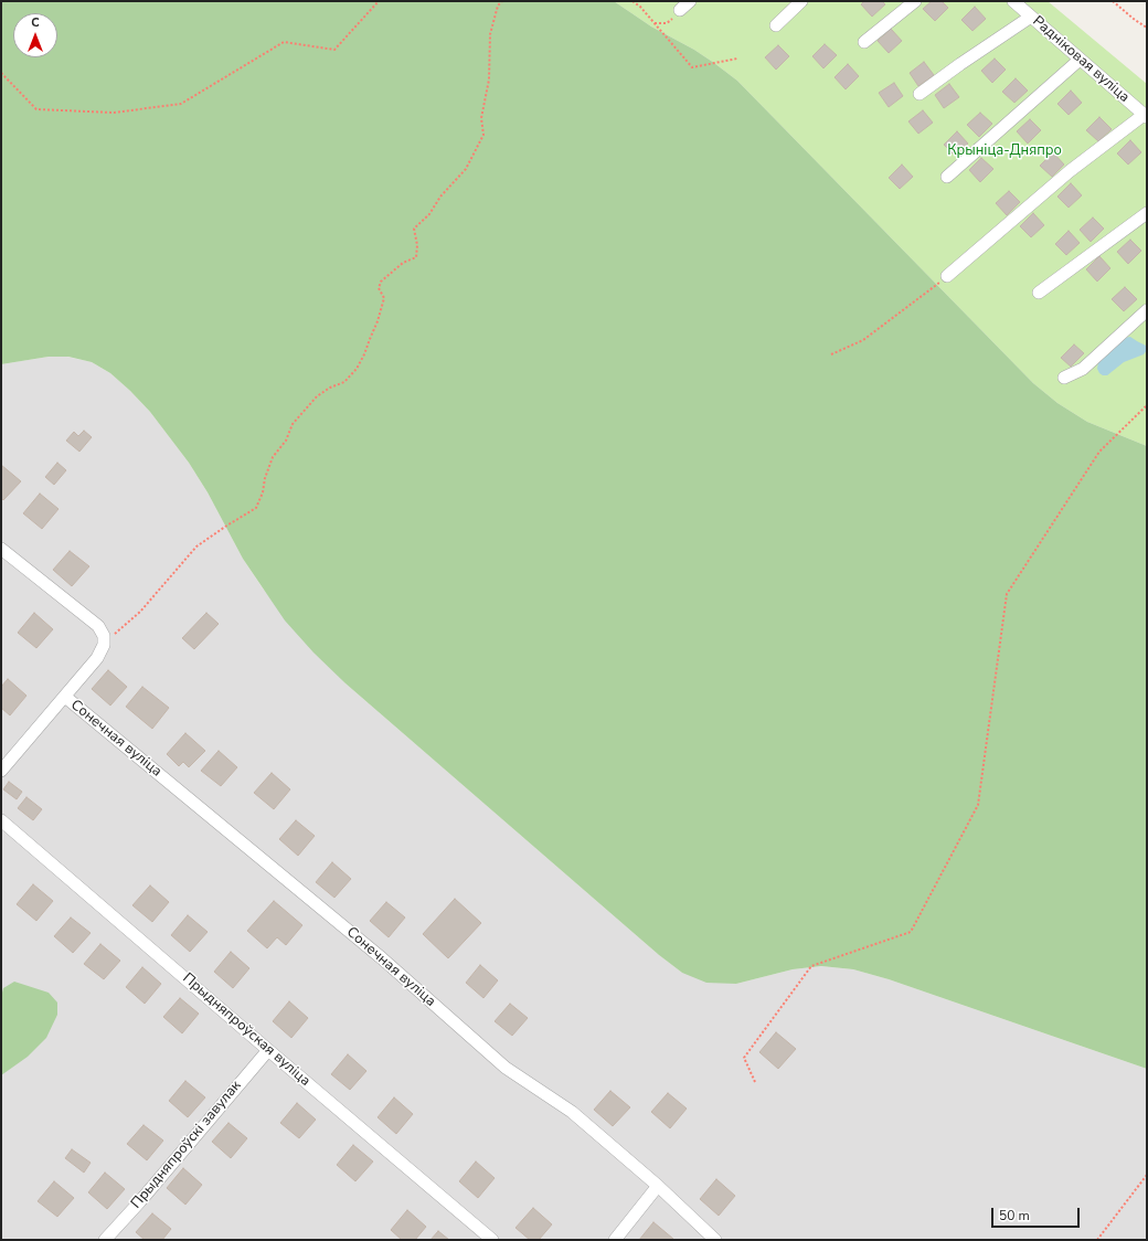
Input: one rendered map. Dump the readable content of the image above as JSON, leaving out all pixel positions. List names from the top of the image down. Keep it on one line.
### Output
{"streets":{"street":["Радніковая вуліца","Сонечная вуліца","Прыдняпроўская вуліца","Прыдняпроўскі завулак"]},"crossings":[["Прыдняпроўская вуліца","Прыдняпроўскі завулак"]],"parks":["Крыніца-Дняпро"],"scale_bar":"50 m","north":"top"}
